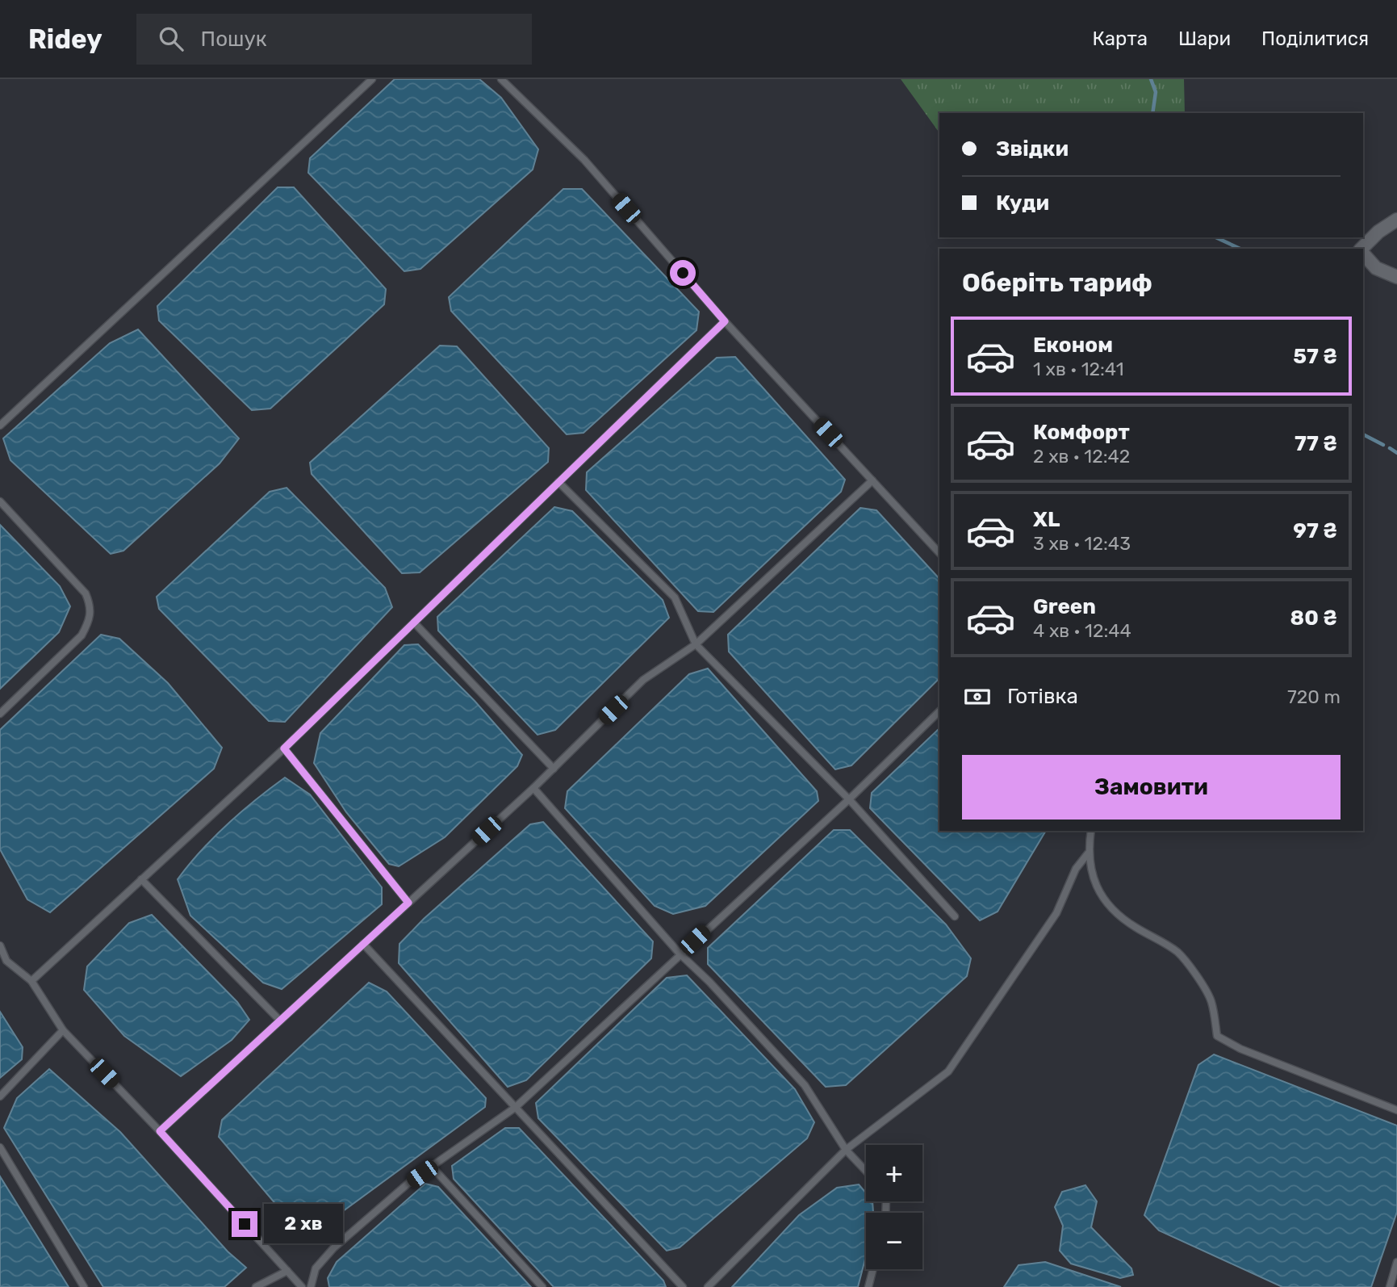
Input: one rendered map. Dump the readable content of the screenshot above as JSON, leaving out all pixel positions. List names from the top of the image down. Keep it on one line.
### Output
{"page":{"header":"Ridey","search":"Пошук","nav":["Карта","Шари","Поділитися"],"banner":["Звідки","Куди"],"heading":"Оберіть тариф","list":[{"name":"Економ","note":"1 хв · 12:41","value":"57 ₴"},{"name":"Комфорт","note":"2 хв · 12:42","value":"77 ₴"},{"name":"XL","note":"3 хв · 12:43","value":"97 ₴"},{"name":"Green","note":"4 хв · 12:44","value":"80 ₴"}],"pay":["Готівка","720 m"],"buttons":"Замовити","map_buttons":["+","−"],"bubble":"2 хв"}}
